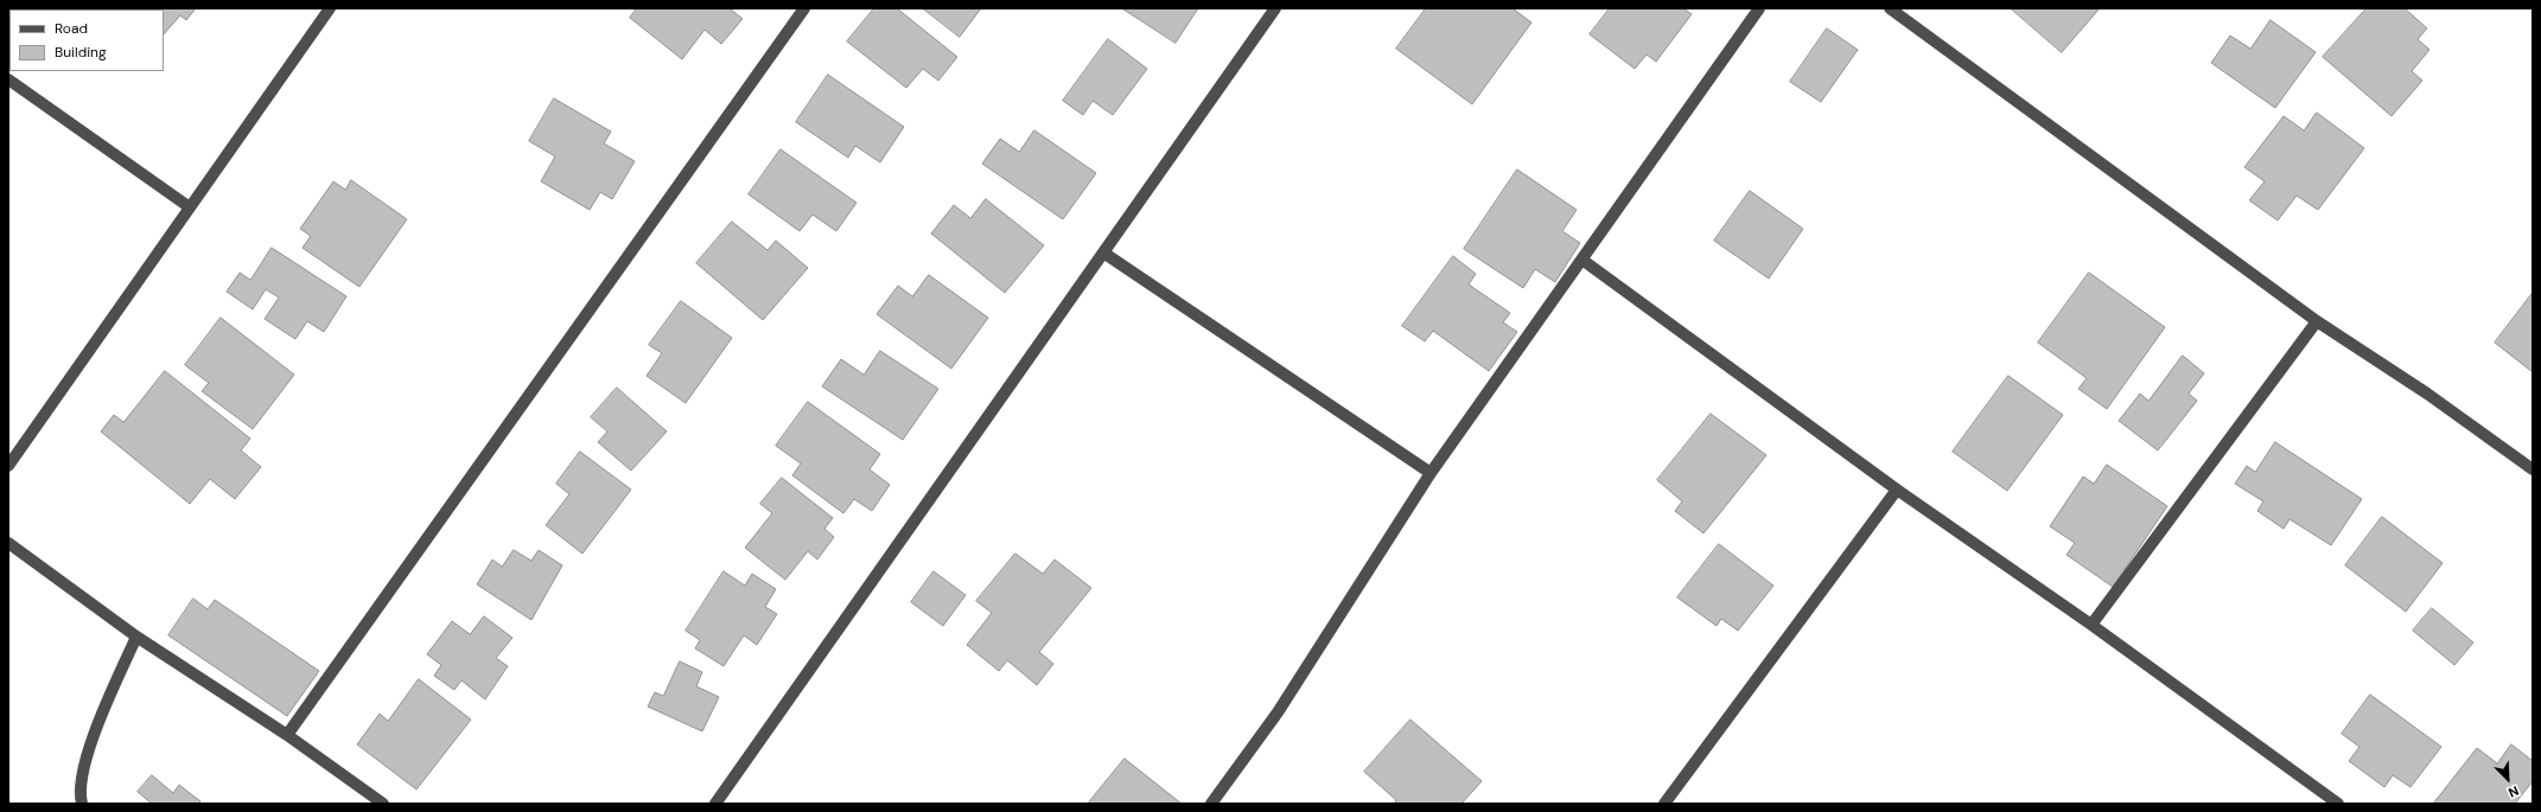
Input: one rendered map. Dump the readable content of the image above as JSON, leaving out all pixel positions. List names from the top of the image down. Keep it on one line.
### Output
{"legend":["Road","Building"],"north":"bottom right"}
